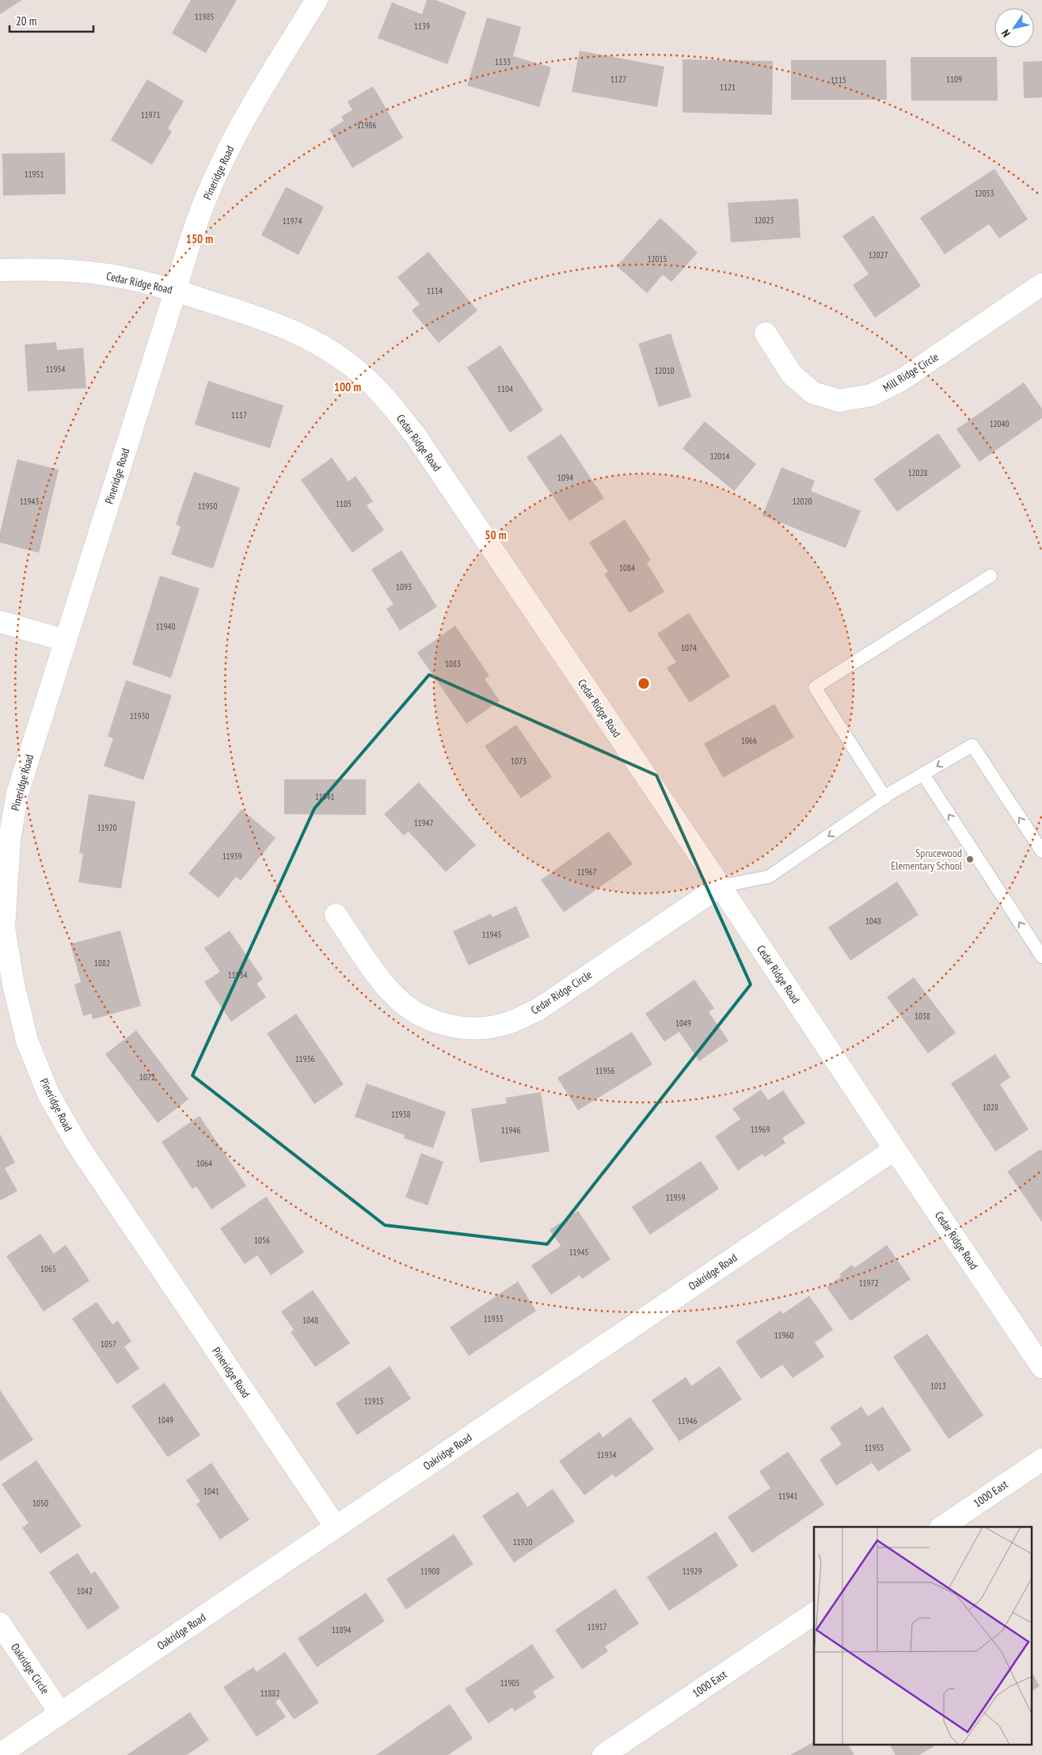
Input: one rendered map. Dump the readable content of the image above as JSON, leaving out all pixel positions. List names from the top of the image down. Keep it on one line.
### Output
{"streets":{"street":["Pineridge Road","Cedar Ridge Road","Mill Ridge Circle","Cedar Ridge Circle","Oakridge Road","1000 East","Oakridge Circle"]},"crossings":[["Pineridge Road","Cedar Ridge Road"],["Pineridge Road","Oakridge Road"],["Cedar Ridge Road","Cedar Ridge Circle"],["Cedar Ridge Road","Oakridge Road"],["Oakridge Road","Oakridge Circle"]],"places":["Sprucewood Elementary School"],"house_numbers":["11985","1139","1133","1127","1109","1115","1121","11971","11986","11951","12053","12023","11974","12027","12015","1114","11954","12010","1104","1117","12040","12014","12028","1094","11943","12020","1105","11950","1084","1093","11940","1074","1083","11930","1066","1073","11941","11947","11920","11939","11967","1048","11945","1082","11934","1038","1049","11936","11956","1072","1028","11938","11969","11946","1064","11959","1056","11945","1065","11972","11933","1048","11960","1057","1013","11915","1049","11946","11955","11934","1041","11941","1050","11920","11908","11929","1042","11917","11894","11905","11882"],"scale_bar":"20 m","north":"bottom left","rings":["150 m","100 m","50 m"]}
